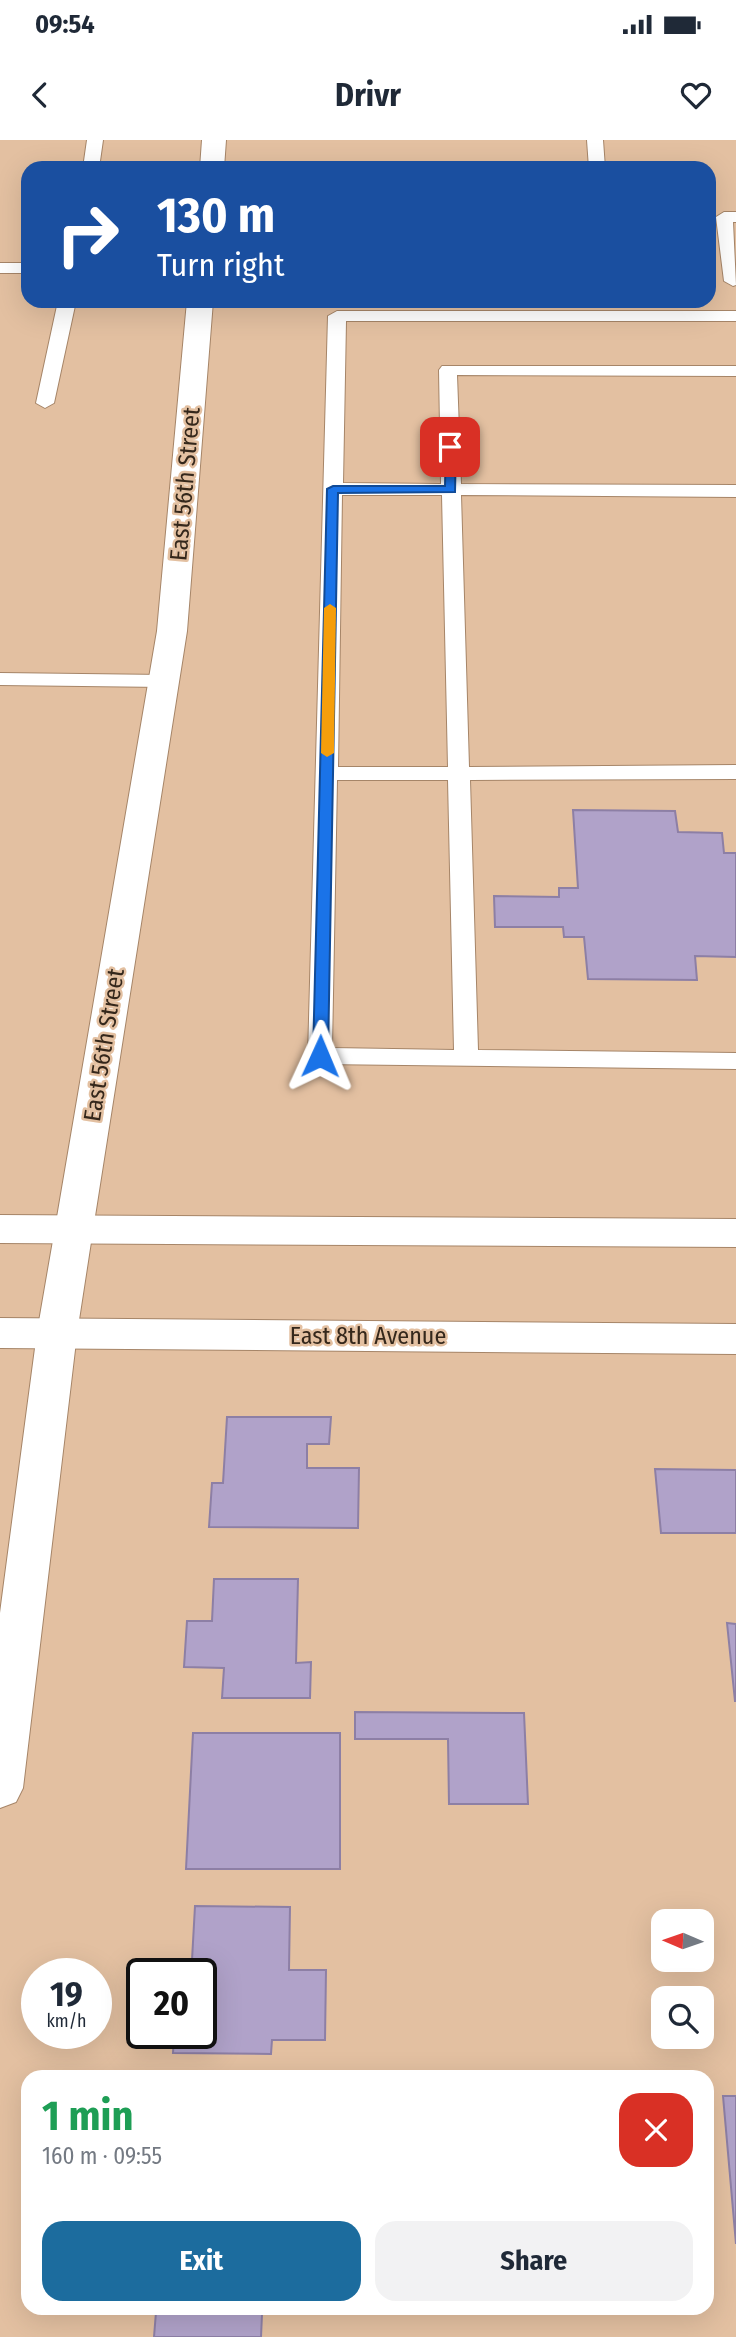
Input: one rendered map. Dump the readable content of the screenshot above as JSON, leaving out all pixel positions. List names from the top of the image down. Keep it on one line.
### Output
{"streets":{"street":["East 56th Street","East 8th Avenue"]},"crossings":[["East 56th Street","East 8th Avenue"]],"north":"left","page":{"status":"09:54","header":"Drivr","turn":["130 m","Turn right"],"speed":"19 km/h","limit":"20","heading":["1 min","160 m · 09:55"],"buttons":["Exit","Share"]}}
